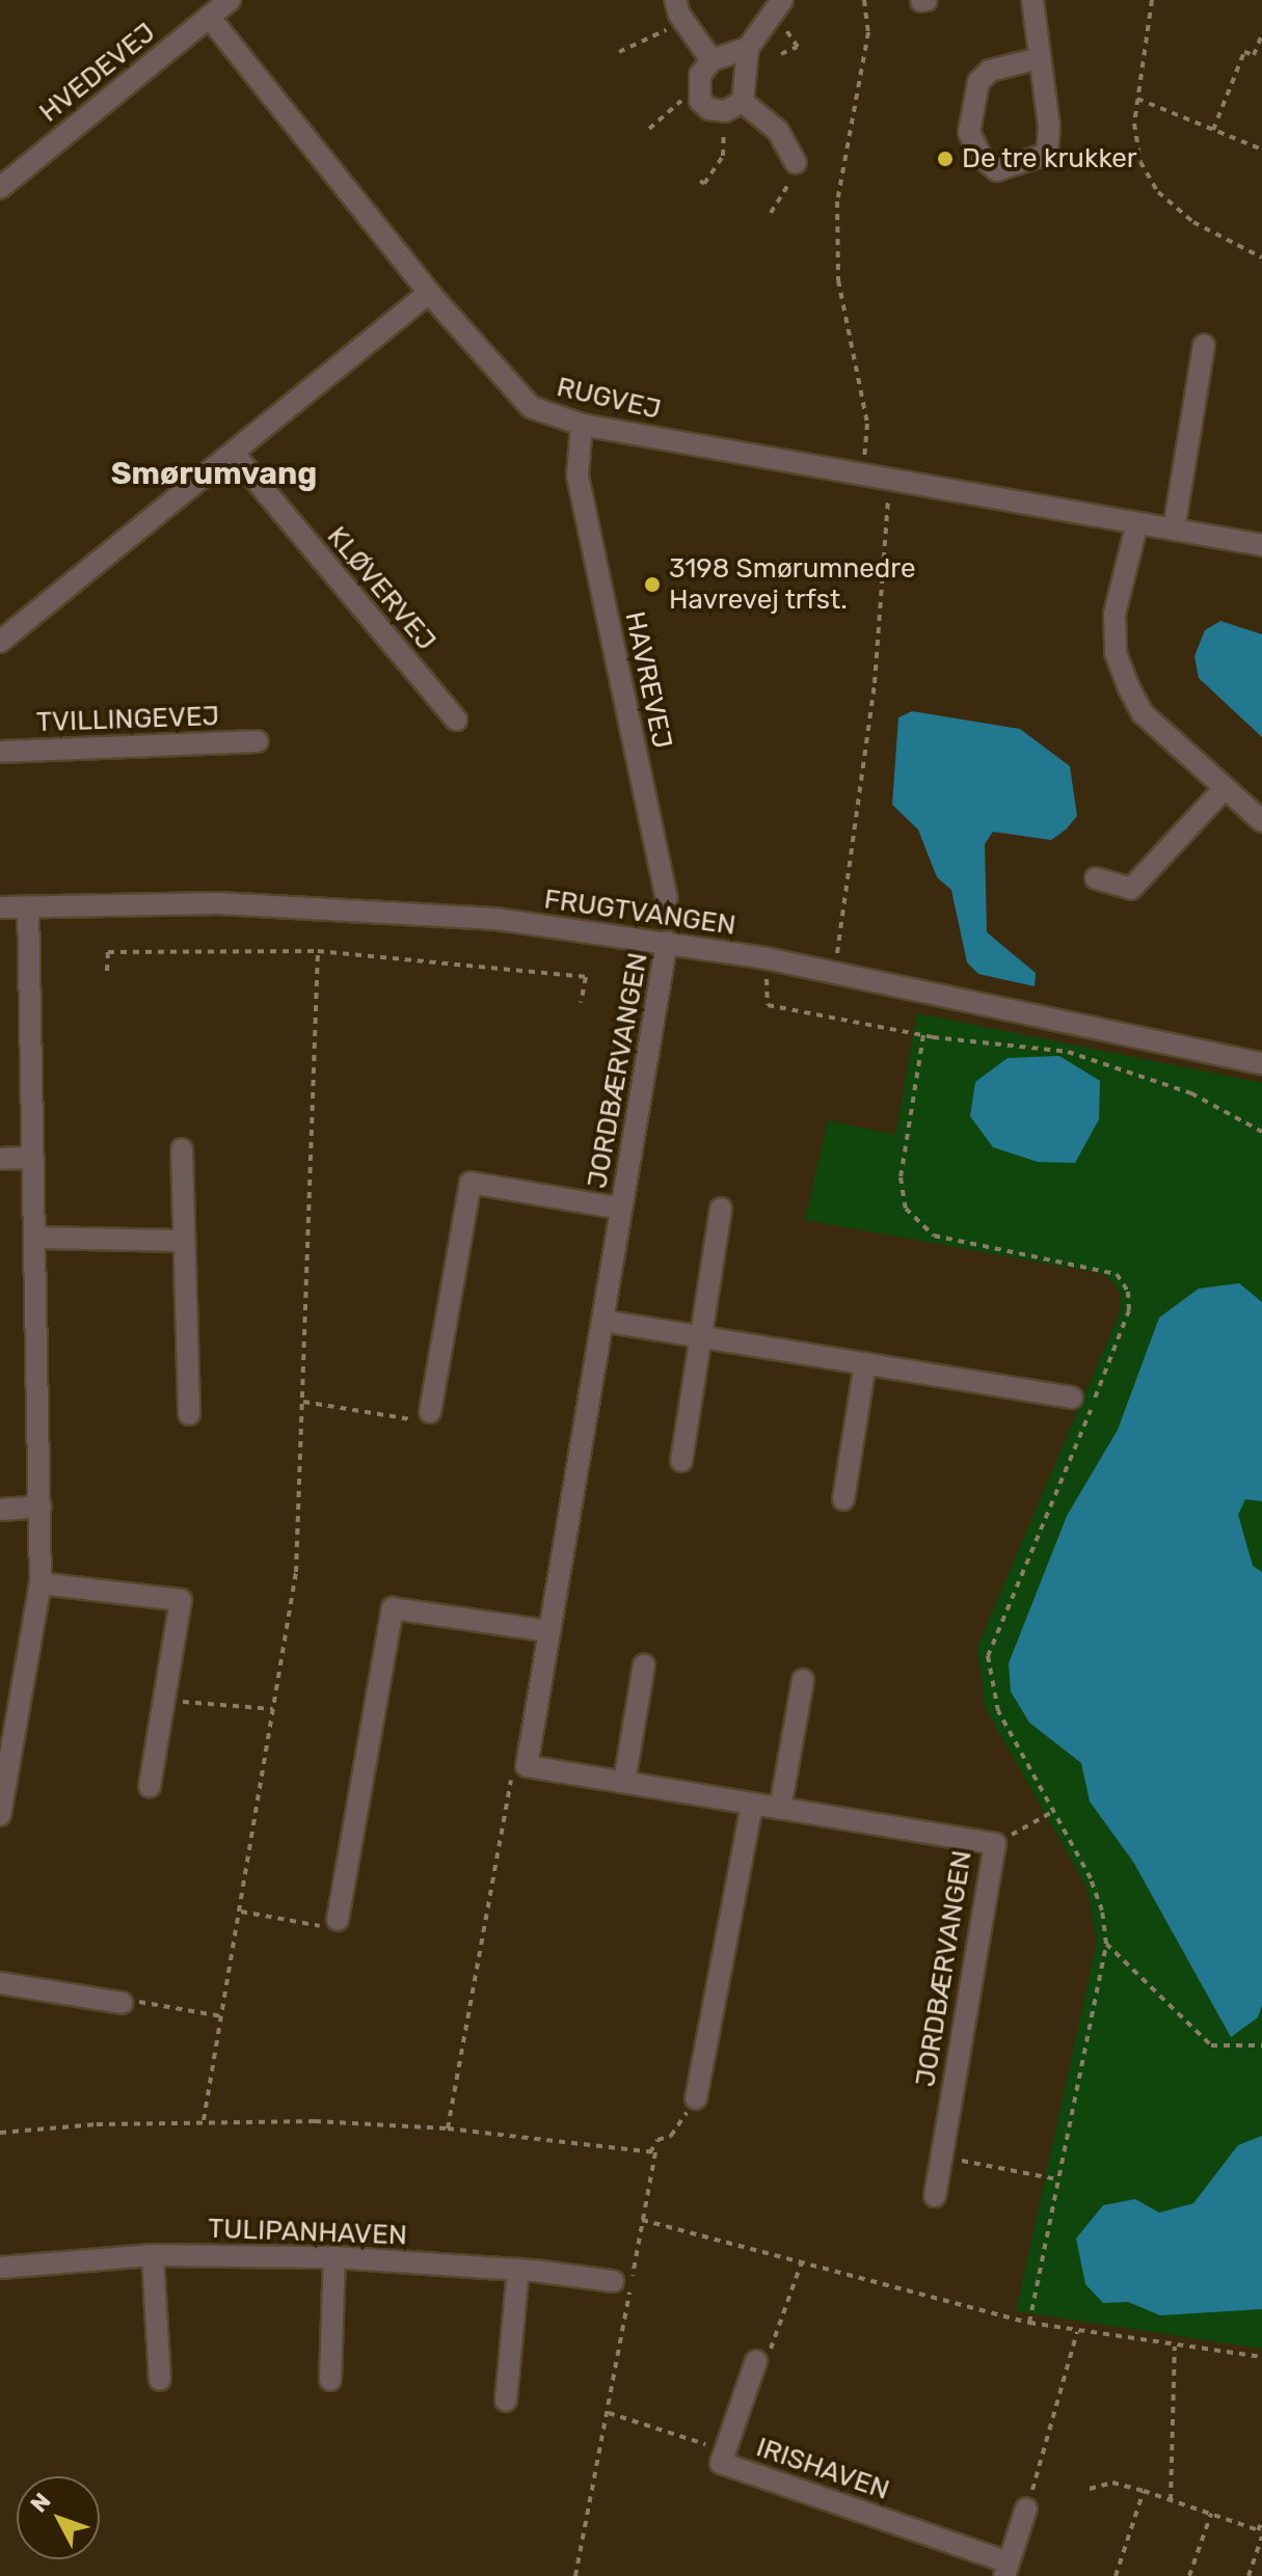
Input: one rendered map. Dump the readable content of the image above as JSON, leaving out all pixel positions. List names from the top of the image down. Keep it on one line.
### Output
{"streets":{"street":["HVEDEVEJ","RUGVEJ","KLØVERVEJ","HAVREVEJ","TVILLINGEVEJ","FRUGTVANGEN","JORDBÆRVANGEN","TULIPANHAVEN","IRISHAVEN"]},"crossings":[["HVEDEVEJ","RUGVEJ"],["RUGVEJ","HAVREVEJ"],["FRUGTVANGEN","JORDBÆRVANGEN"]],"districts":["Smørumvang"],"places":["De tre krukker","3198 Smørumnedre Havrevej trfst."],"north":"top left"}
